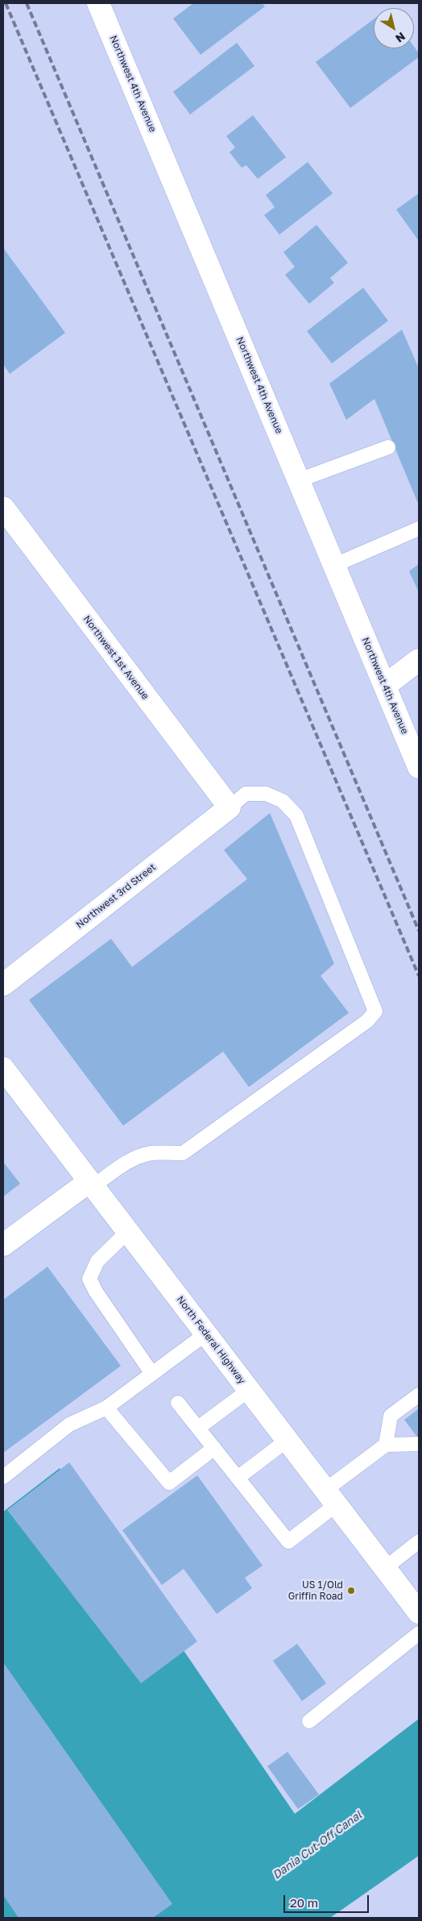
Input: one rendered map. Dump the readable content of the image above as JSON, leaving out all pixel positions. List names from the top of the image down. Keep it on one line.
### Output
{"streets":{"street":["Northwest 4th Avenue","Northwest 1st Avenue","Northwest 3rd Street","North Federal Highway"]},"crossings":[["Northwest 1st Avenue","Northwest 3rd Street"]],"water":["Dania Cut-Off Canal"],"places":["US 1/Old Griffin Road"],"scale_bar":"20 m","north":"bottom right"}
